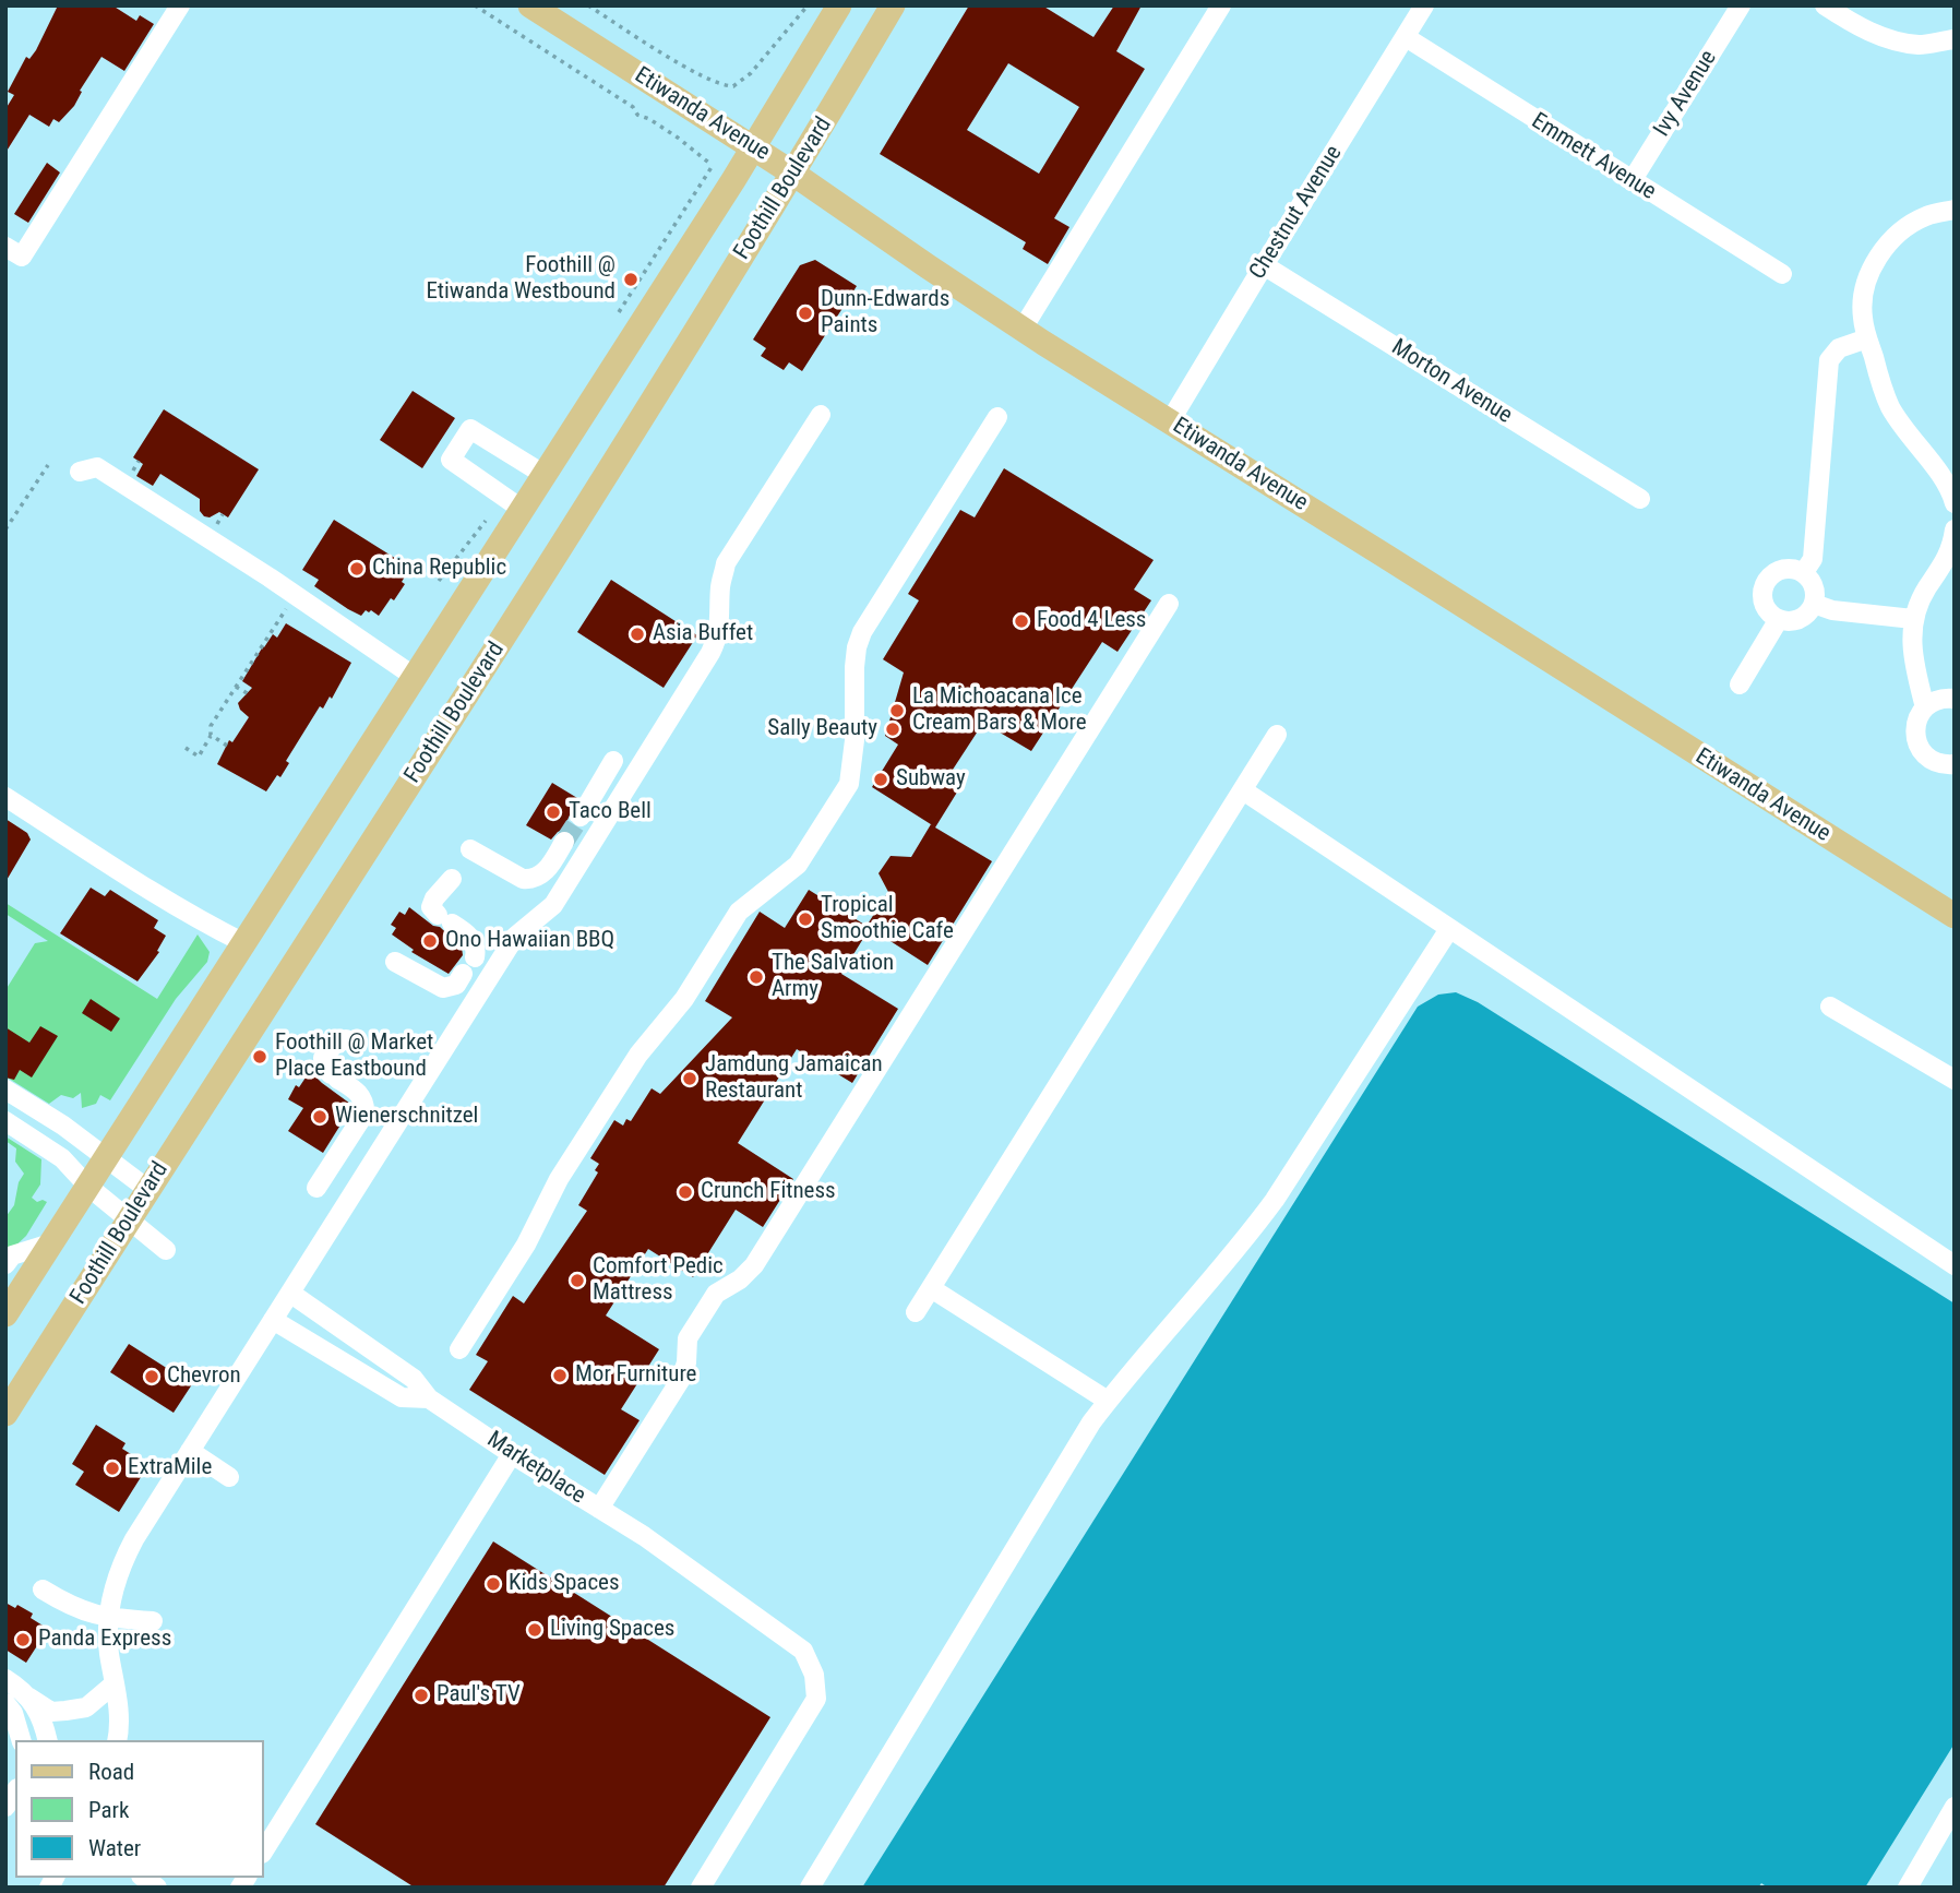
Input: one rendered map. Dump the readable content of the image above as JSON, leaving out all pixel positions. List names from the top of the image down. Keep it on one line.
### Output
{"streets":{"main road":["Etiwanda Avenue","Foothill Boulevard"],"street":["Ivy Avenue","Emmett Avenue","Chestnut Avenue","Morton Avenue","Marketplace"]},"crossings":[["Ivy Avenue","Emmett Avenue"],["Etiwanda Avenue","Foothill Boulevard"],["Etiwanda Avenue","Chestnut Avenue"],["Emmett Avenue","Chestnut Avenue"],["Chestnut Avenue","Morton Avenue"]],"places":["Foothill @ Etiwanda Westbound","Dunn-Edwards Paints","China Republic","Food 4 Less","Asia Buffet","La Michoacana Ice Cream Bars & More","Sally Beauty","Subway","Taco Bell","Tropical Smoothie Cafe","Ono Hawaiian BBQ","The Salvation Army","Foothill @ Market Place Eastbound","Jamdung Jamaican Restaurant","Wienerschnitzel","Crunch Fitness","Comfort Pedic Mattress","Mor Furniture","Chevron","ExtraMile","Kids Spaces","Living Spaces","Panda Express","Paul's TV"],"legend":["Road","Park","Water"]}
